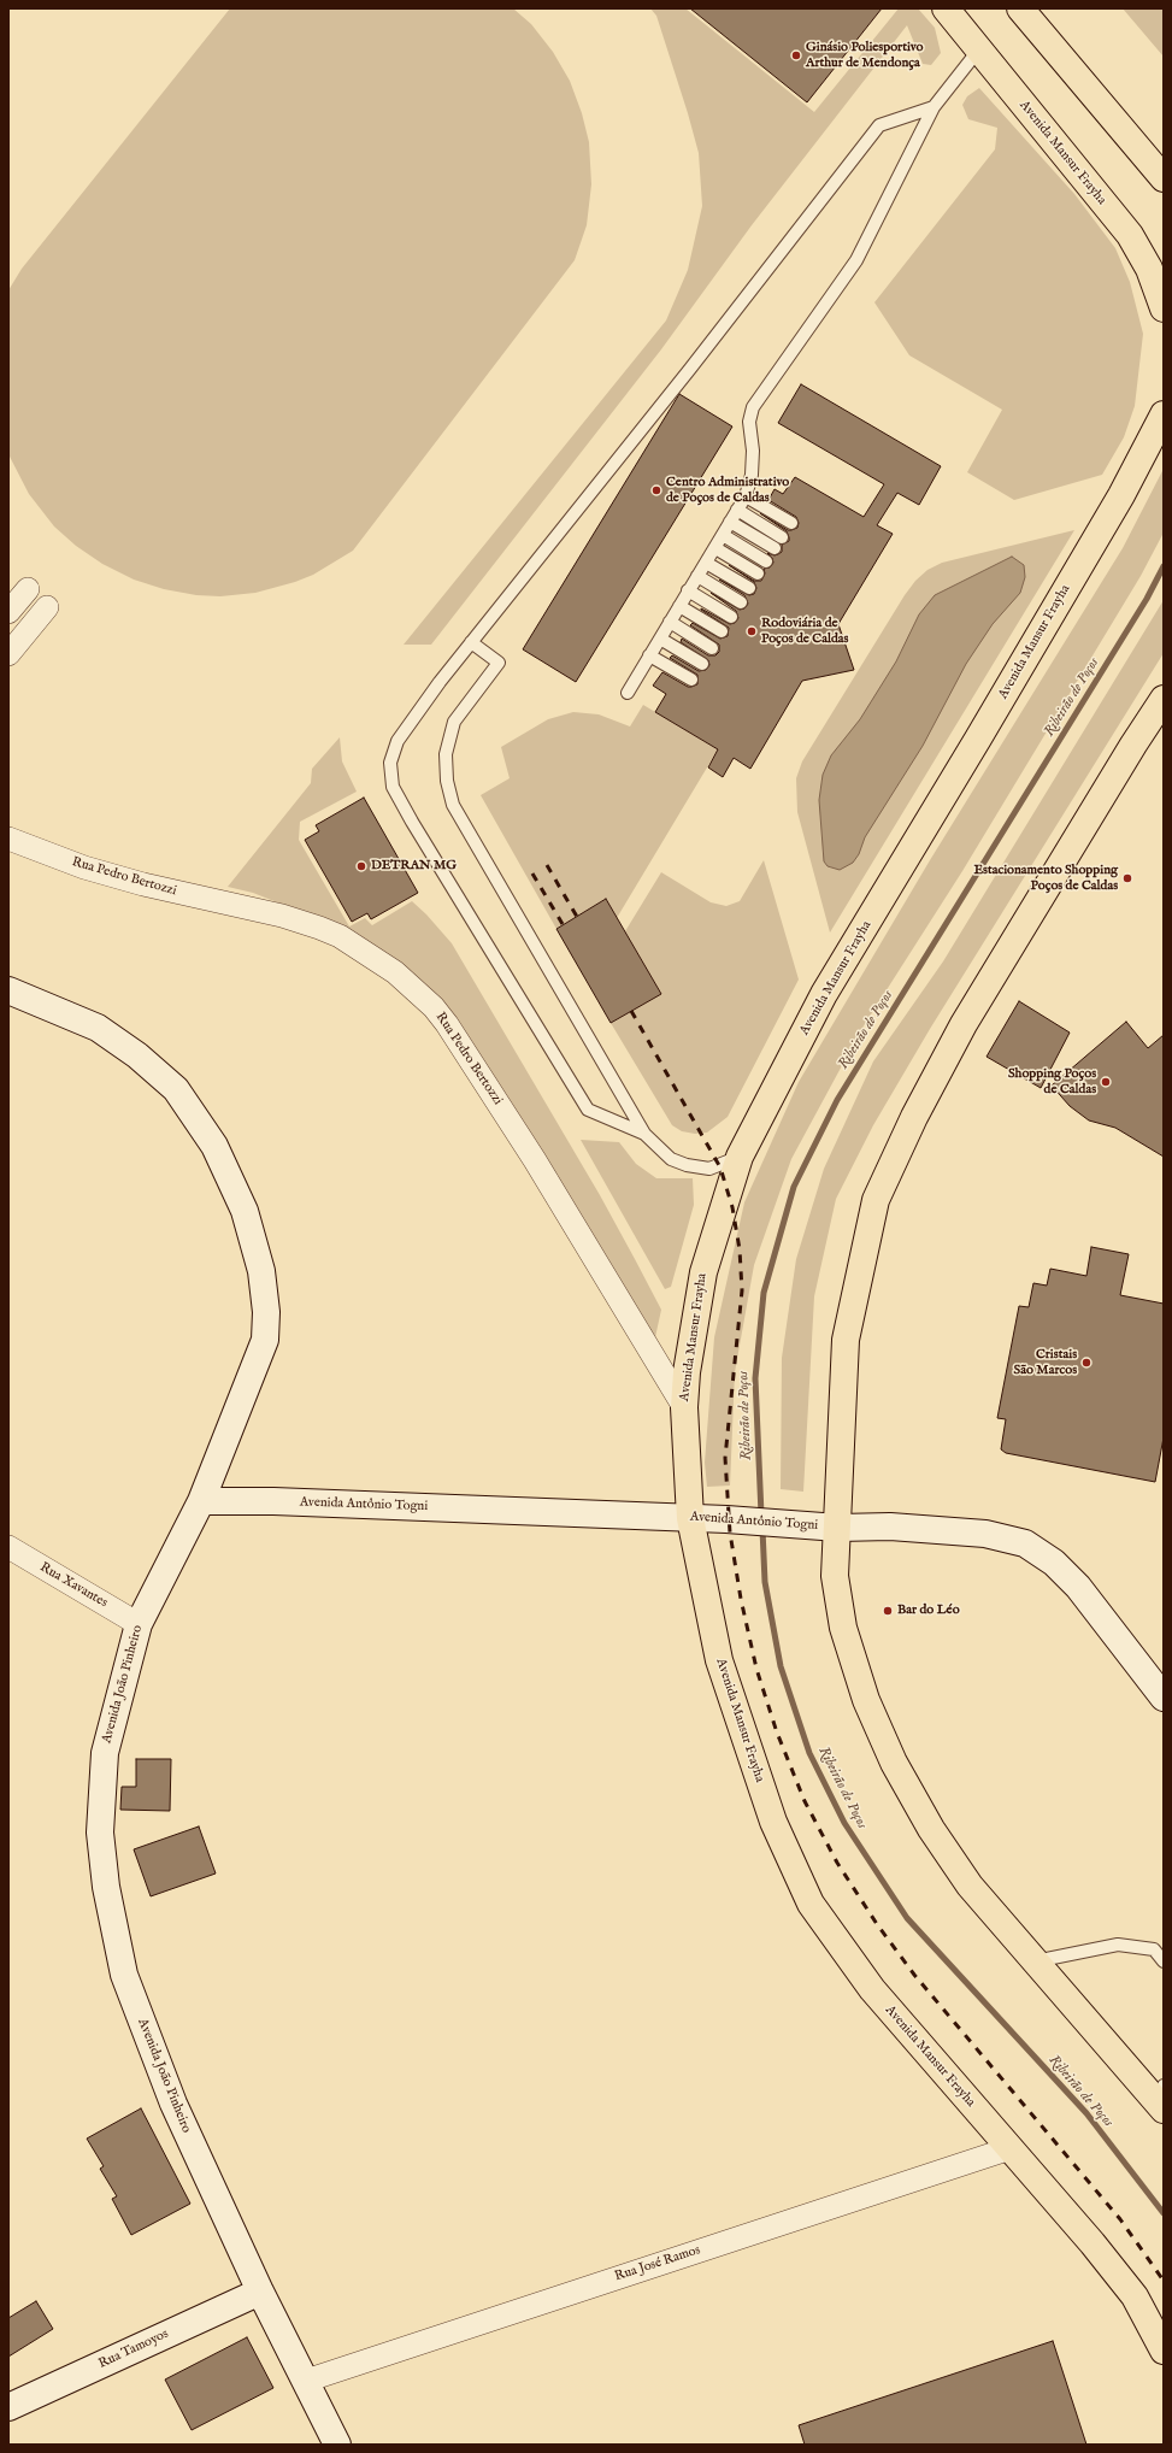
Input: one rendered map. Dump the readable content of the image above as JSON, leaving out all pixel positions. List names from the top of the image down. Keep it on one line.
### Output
{"streets":{"main road":["Avenida Mansur Frayha"],"street":["Rua Pedro Bertozzi","Avenida Antônio Togni","Rua Xavantes","Avenida João Pinheiro","Rua José Ramos","Rua Tamoyos"]},"crossings":[["Avenida Mansur Frayha","Rua Pedro Bertozzi"],["Avenida Mansur Frayha","Avenida Antônio Togni"],["Avenida Mansur Frayha","Rua José Ramos"],["Avenida Antônio Togni","Avenida João Pinheiro"],["Rua Xavantes","Avenida João Pinheiro"],["Avenida João Pinheiro","Rua José Ramos"],["Avenida João Pinheiro","Rua Tamoyos"]],"water":["Ribeirão de Poços"],"places":["Ginásio Poliesportivo Arthur de Mendonça","Centro Administrativo de Poços de Caldas","Rodoviária de Poços de Caldas","DETRAN MG","Estacionamento Shopping Poços de Caldas","Shopping Poços de Caldas","Cristais São Marcos","Bar do Léo"]}
